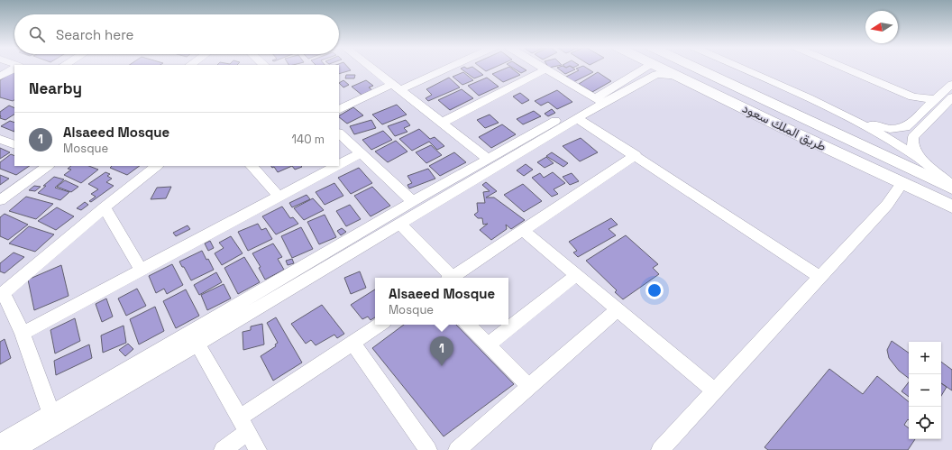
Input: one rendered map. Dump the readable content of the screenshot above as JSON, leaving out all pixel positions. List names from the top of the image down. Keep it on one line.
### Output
{"streets":{"main road":["طريق الملك سعود"]},"north":"left","page":{"search":"Search here","heading":"Nearby","list":[{"mark":"1","name":"Alsaeed Mosque","note":"Mosque","value":"140 m"}],"popup":["Alsaeed Mosque","Mosque"],"pins":"1","map_buttons":["+","−"]}}
